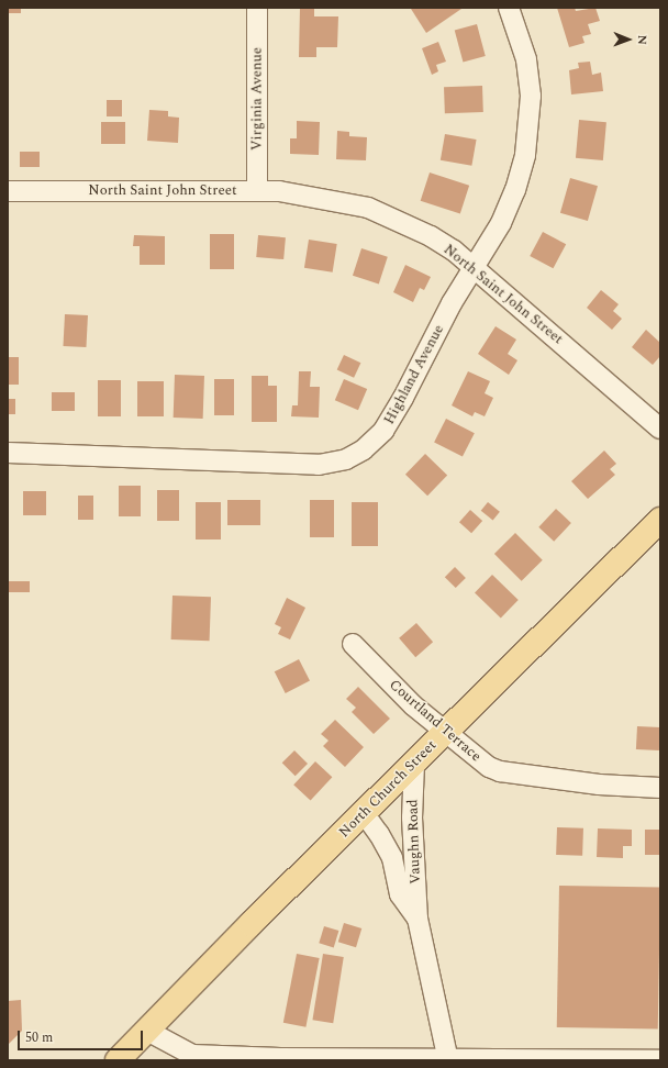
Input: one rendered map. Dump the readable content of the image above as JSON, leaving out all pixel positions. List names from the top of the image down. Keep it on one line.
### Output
{"streets":{"main road":["North Church Street"],"street":["Virginia Avenue","North Saint John Street","Highland Avenue","Courtland Terrace","Vaughn Road"]},"crossings":[["Virginia Avenue","North Saint John Street"],["North Saint John Street","Highland Avenue"],["Courtland Terrace","North Church Street"],["North Church Street","Vaughn Road"]],"scale_bar":"50 m","north":"right"}
